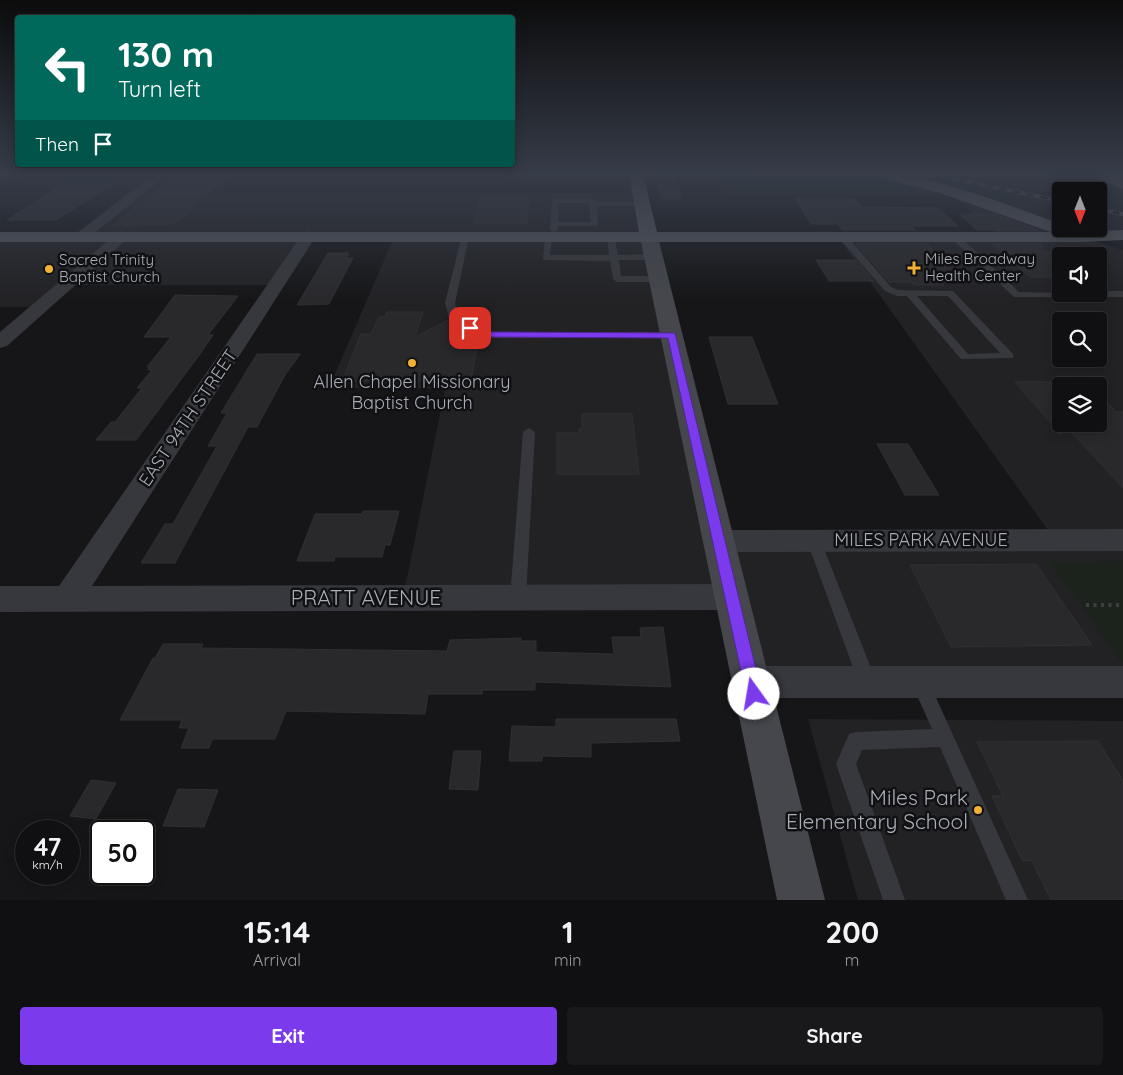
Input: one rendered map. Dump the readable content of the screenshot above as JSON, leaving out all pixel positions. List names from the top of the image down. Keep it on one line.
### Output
{"streets":{"street":["EAST 94TH STREET","MILES PARK AVENUE","PRATT AVENUE"]},"crossings":[["EAST 94TH STREET","PRATT AVENUE"]],"places":{"health":["Miles Broadway Health Center"],"other":["Sacred Trinity Baptist Church","Allen Chapel Missionary Baptist Church","Miles Park Elementary School"]},"north":"bottom","page":{"turn":["130 m","Turn left"],"then":"Then","speed":"47 km/h","limit":"50","eta":["15:14","Arrival","1","min","200","m"],"buttons":["Exit","Share"]}}
